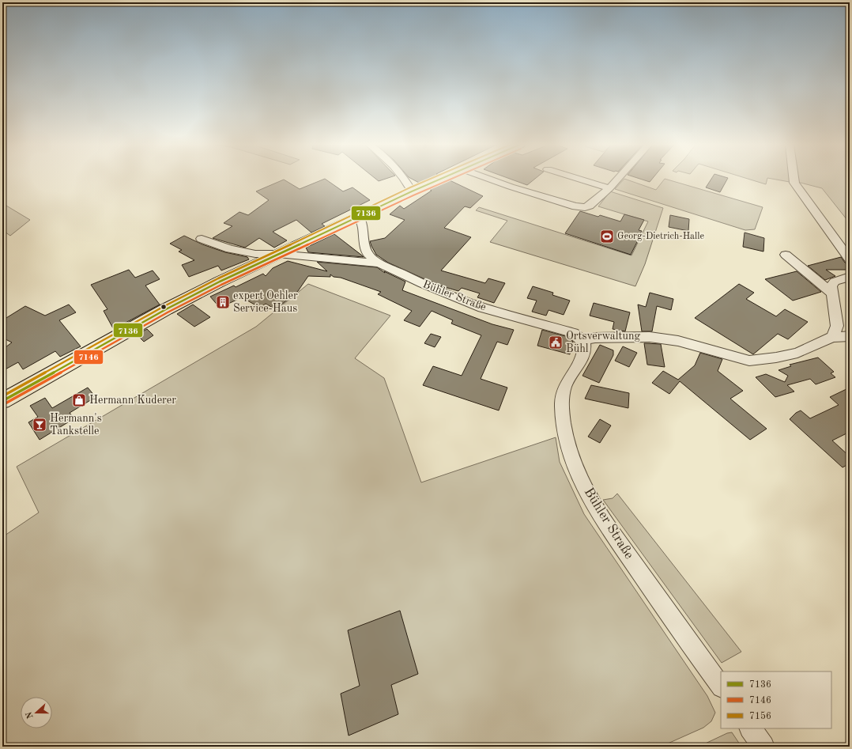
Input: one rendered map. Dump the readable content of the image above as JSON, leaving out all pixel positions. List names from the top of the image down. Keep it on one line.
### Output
{"streets":{"street":["Bühler Straße"]},"places":{"sports":["Georg-Dietrich-Halle"],"building":["expert Oehler Service-Haus"],"public building":["Ortsverwaltung Bühl"],"shop":["Hermann Kuderer"],"bar":["Hermann's Tankstelle"]},"lines":["transit line 7136","transit line 7146","transit line 7156"],"legend":["7136","7146","7156"],"north":"left"}
